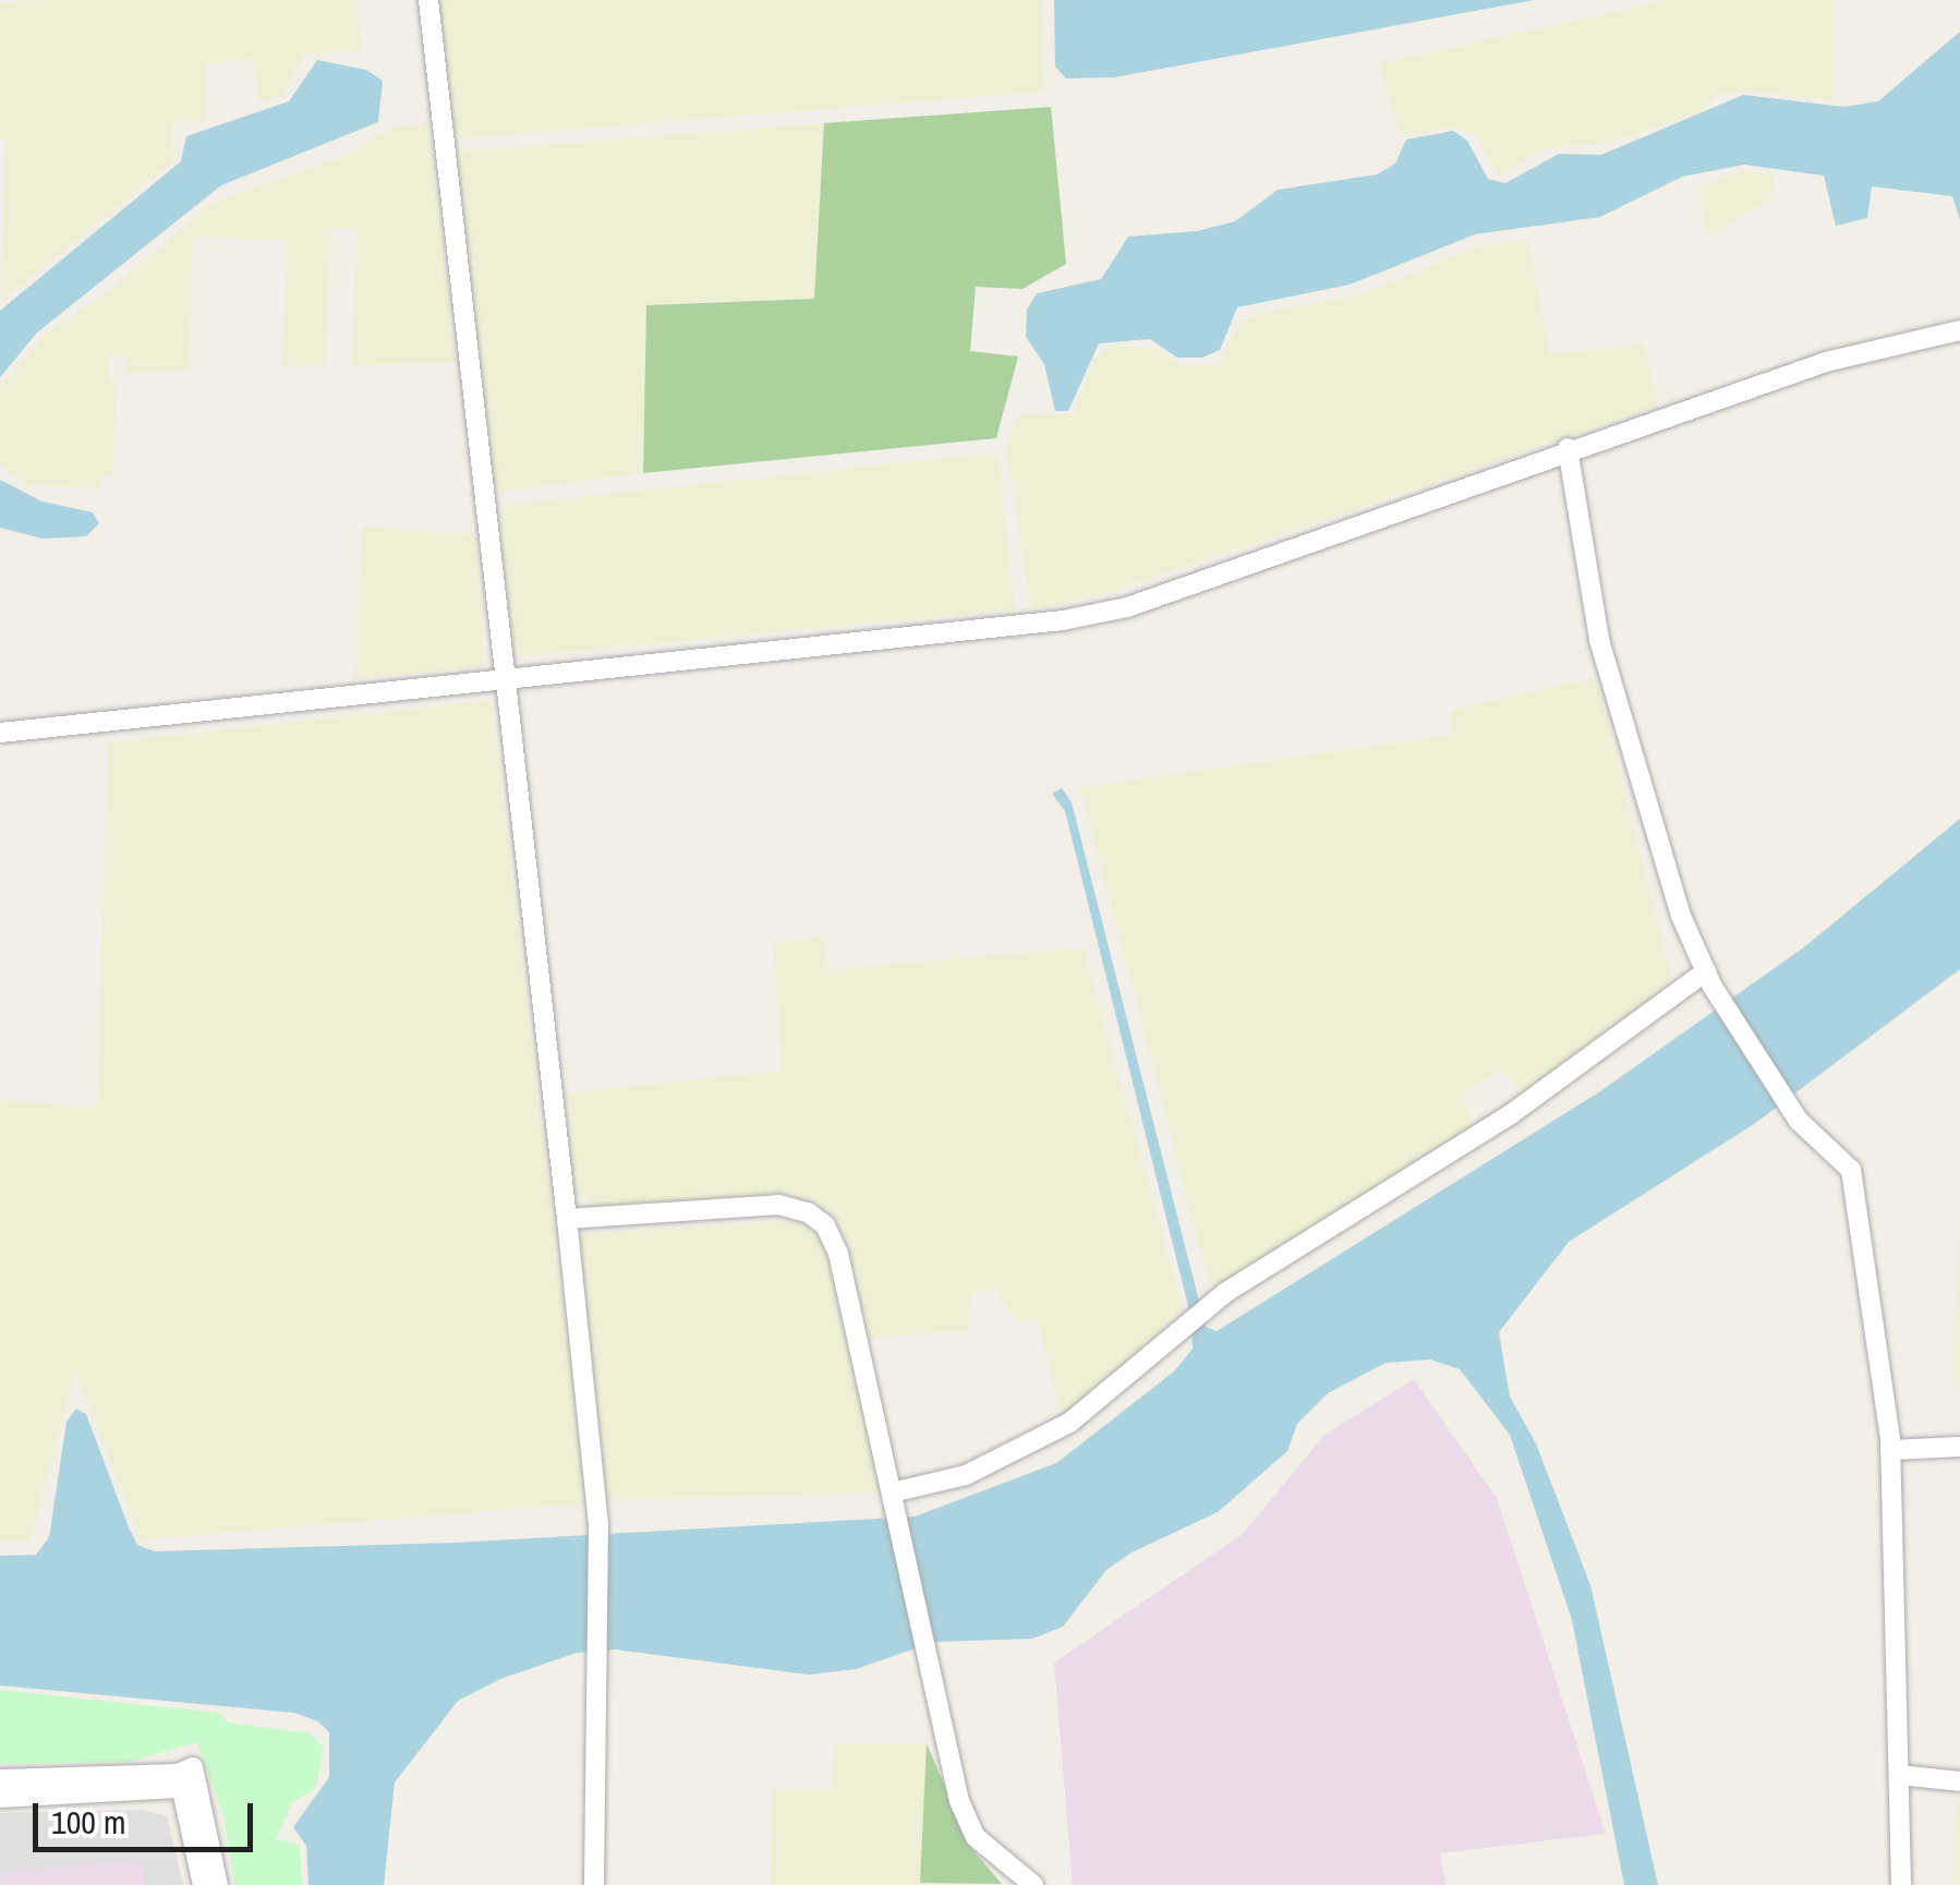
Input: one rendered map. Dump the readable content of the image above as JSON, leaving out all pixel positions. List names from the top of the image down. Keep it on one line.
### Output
{"scale_bar":"100 m"}
